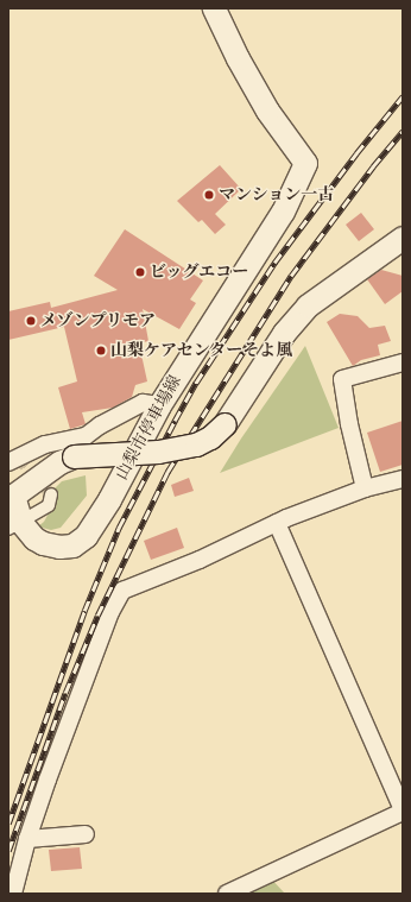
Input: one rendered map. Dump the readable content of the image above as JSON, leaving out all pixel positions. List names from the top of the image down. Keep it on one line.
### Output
{"streets":{"main road":["山梨市停車場線"]},"places":["マンション一古","ビッグエコー","メゾンプリモア","山梨ケアセンターそよ風"]}
